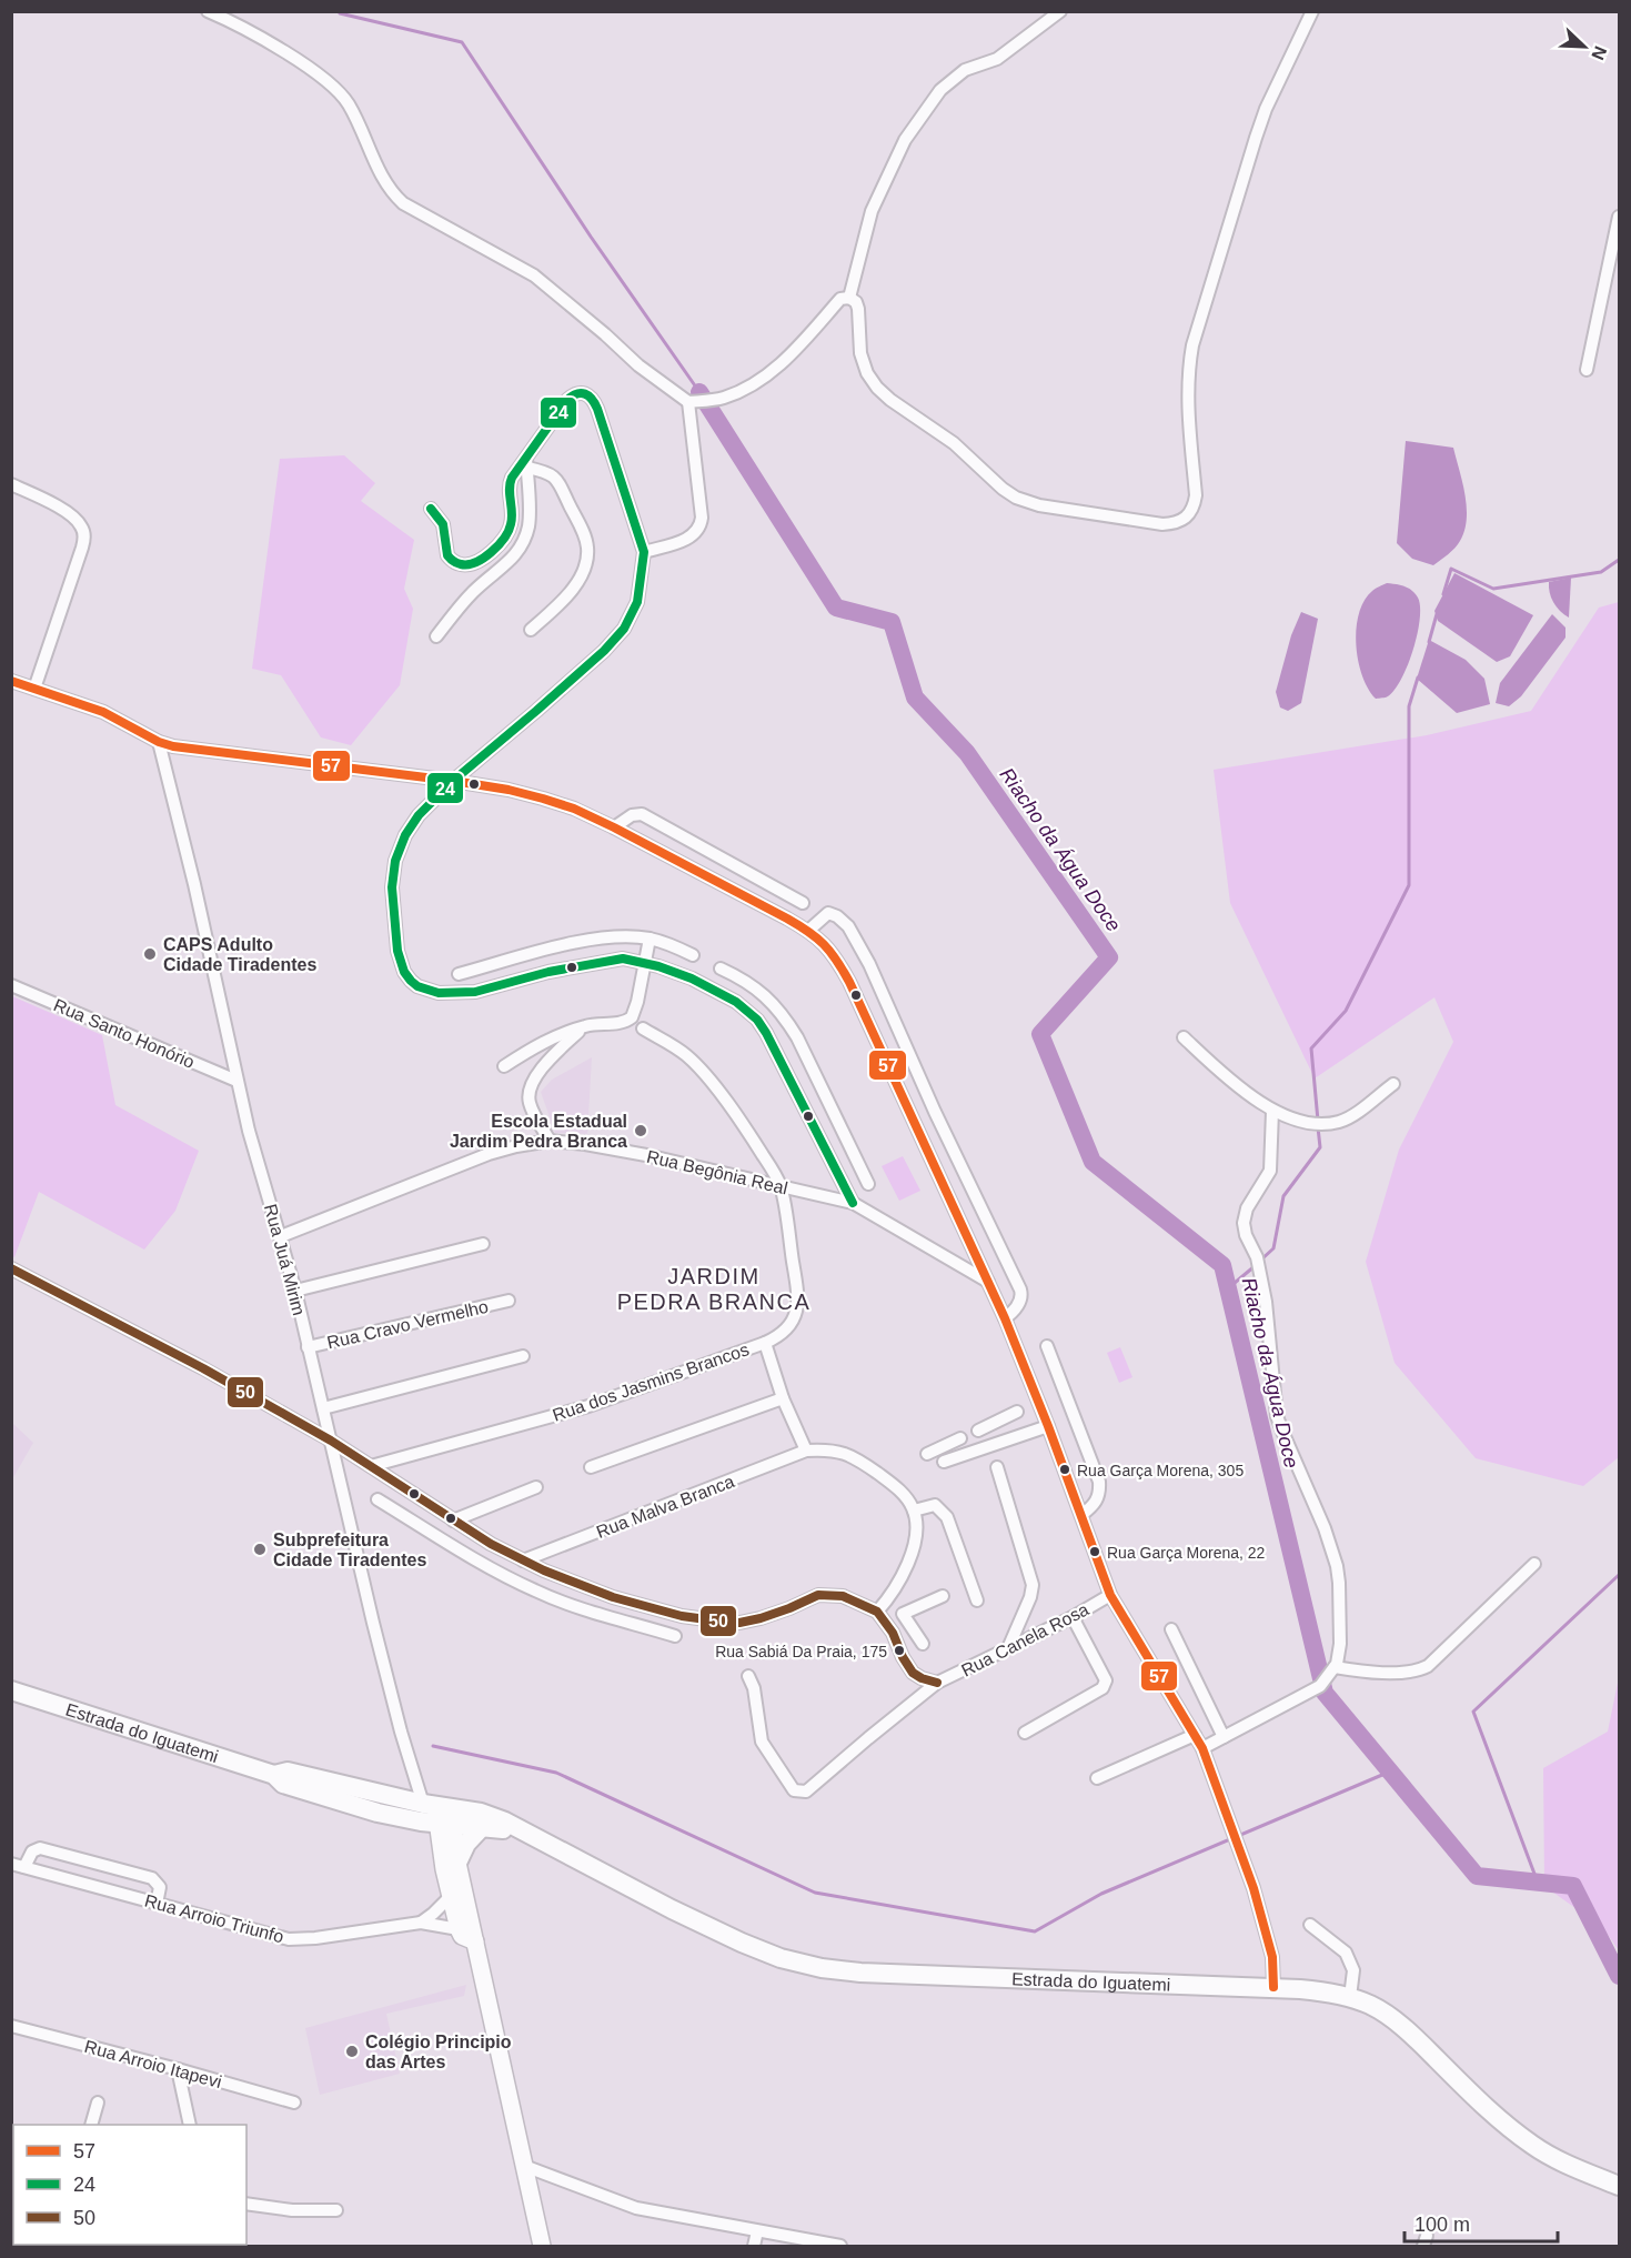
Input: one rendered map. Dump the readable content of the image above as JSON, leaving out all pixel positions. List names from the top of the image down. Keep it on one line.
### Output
{"streets":{"main road":["Estrada do Iguatemi"],"street":["Rua Santo Honório","Rua Begônia Real","Rua Juá Mirim","Rua Cravo Vermelho","Rua dos Jasmins Brancos","Rua Malva Branca","Rua Canela Rosa","Rua Arroio Triunfo","Rua Arroio Itapevi"]},"crossings":[["Rua Santo Honório","Rua Juá Mirim"],["Rua Begônia Real","Rua Juá Mirim"],["Rua Begônia Real","Rua dos Jasmins Brancos"],["Rua Juá Mirim","Rua Cravo Vermelho"],["Rua Juá Mirim","Estrada do Iguatemi"]],"districts":["JARDIM PEDRA BRANCA"],"water":["Riacho da Água Doce"],"places":["CAPS Adulto Cidade Tiradentes","Escola Estadual Jardim Pedra Branca","Rua Garça Morena, 305","Subprefeitura Cidade Tiradentes","Rua Garça Morena, 22","Rua Sabiá Da Praia, 175","Colégio Principio das Artes"],"lines":["transit line 24","transit line 57","transit line 50"],"legend":["57","24","50"],"scale_bar":"100 m","north":"bottom right"}
